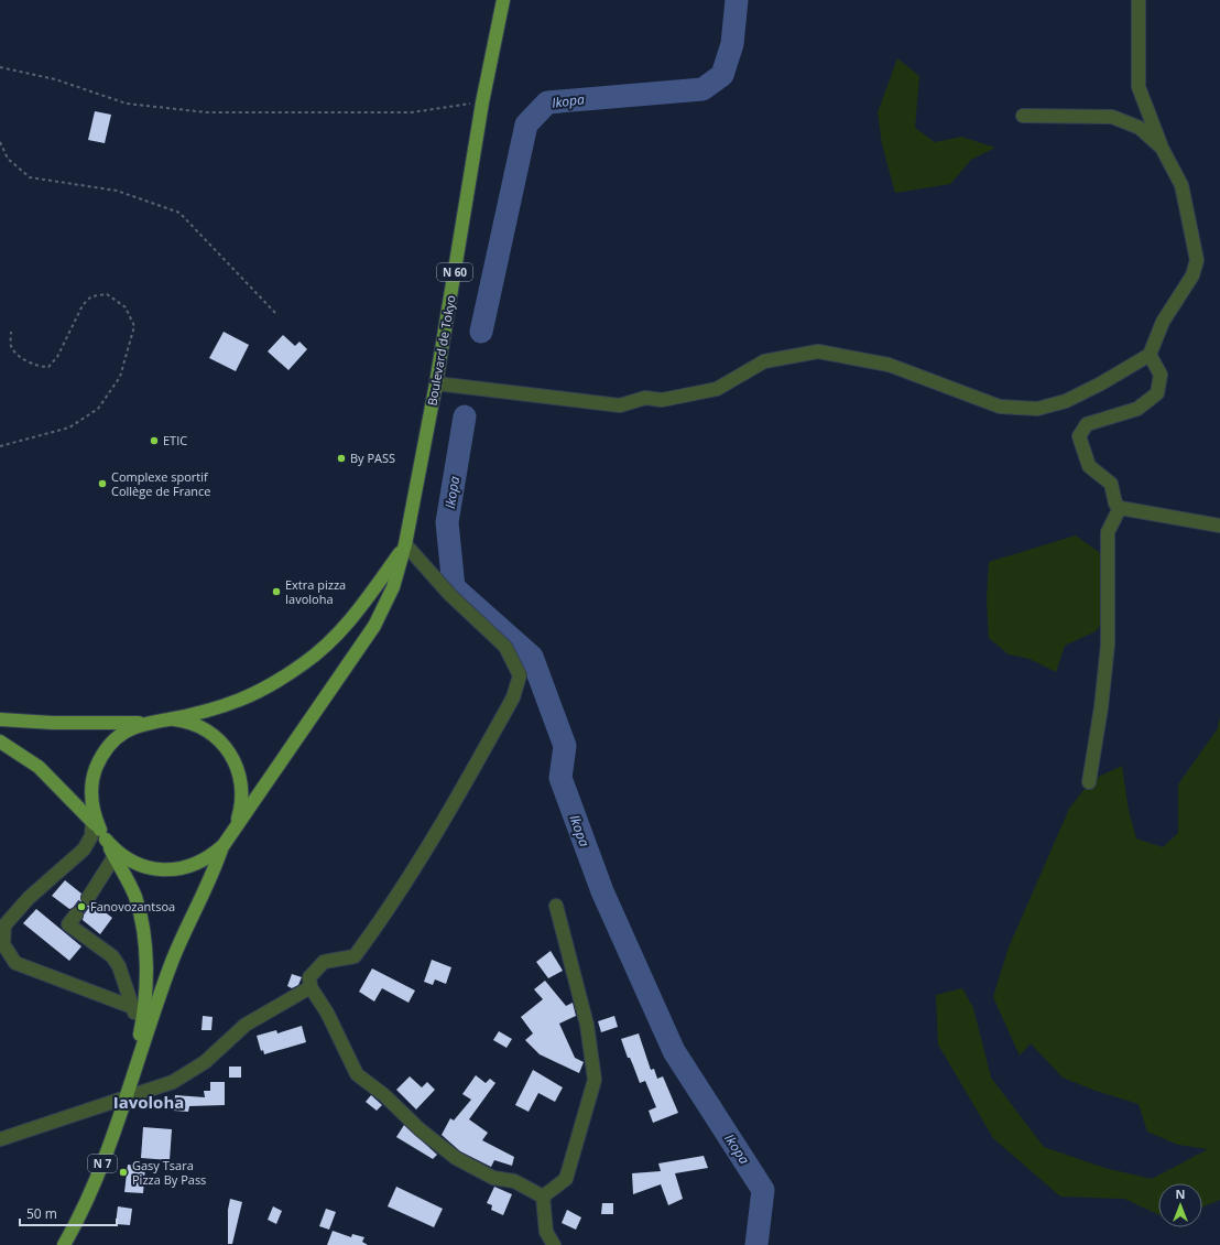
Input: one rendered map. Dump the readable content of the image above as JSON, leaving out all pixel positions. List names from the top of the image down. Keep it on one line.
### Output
{"streets":{"main road":["N 60","Boulevard de Tokyo","N 7"]},"districts":["Iavoloha"],"water":["Ikopa"],"places":["ETIC","By PASS","Complexe sportif Collège de France","Extra pizza Iavoloha","Fanovozantsoa","Gasy Tsara Pizza By Pass"],"scale_bar":"50 m","north":"top"}
